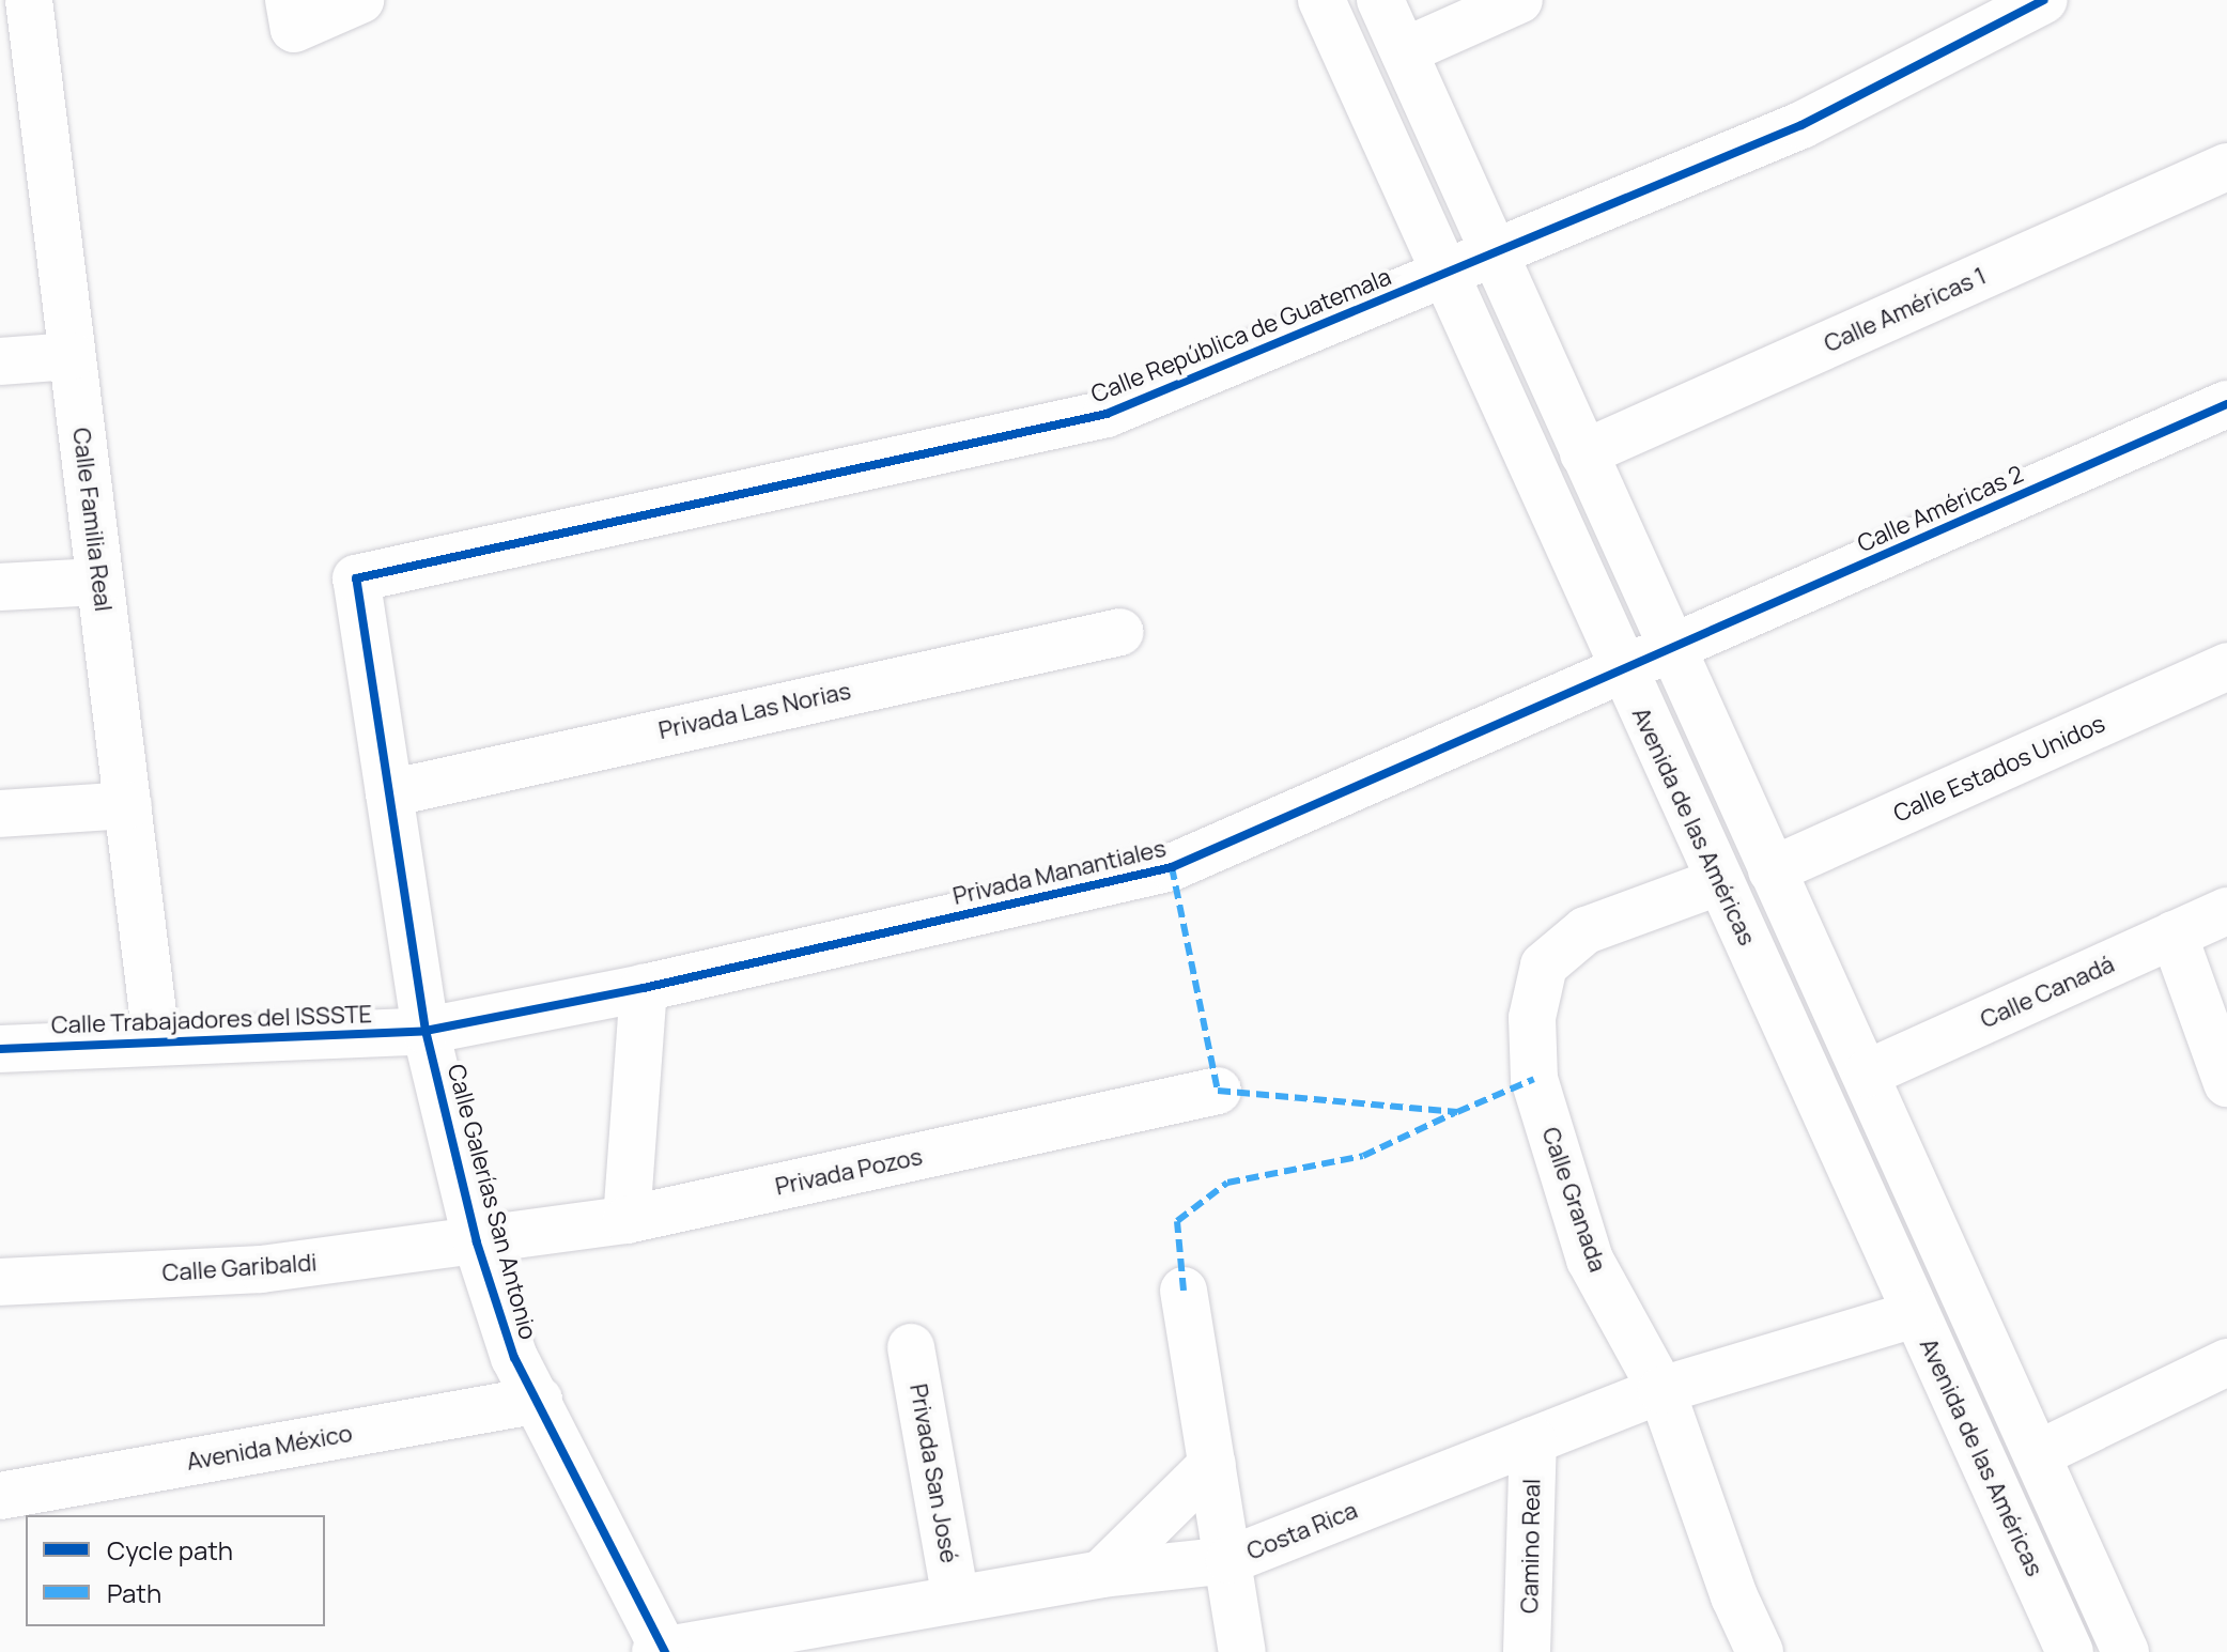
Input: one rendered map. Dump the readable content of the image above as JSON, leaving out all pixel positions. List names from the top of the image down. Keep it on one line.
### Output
{"streets":{"street":["Calle Américas 1","Calle República de Guatemala","Calle Américas 2","Calle Familia Real","Privada Las Norias","Calle Estados Unidos","Avenida de las Américas","Privada Manantiales","Calle Canadá","Calle Trabajadores del ISSSTE","Privada Pozos","Calle Granada","Calle Galerías San Antonio","Calle Garibaldi","Avenida México","Privada San José","Costa Rica","Camino Real"]},"crossings":[["Calle República de Guatemala","Avenida de las Américas"],["Calle República de Guatemala","Calle Galerías San Antonio"],["Calle Américas 2","Privada Manantiales"],["Calle Familia Real","Calle Trabajadores del ISSSTE"],["Privada Las Norias","Calle Galerías San Antonio"],["Avenida de las Américas","Privada Manantiales"],["Avenida de las Américas","Calle Granada"],["Avenida de las Américas","Costa Rica"],["Privada Manantiales","Calle Trabajadores del ISSSTE"],["Privada Manantiales","Calle Galerías San Antonio"],["Calle Trabajadores del ISSSTE","Calle Galerías San Antonio"],["Privada Pozos","Calle Galerías San Antonio"],["Privada Pozos","Calle Garibaldi"],["Calle Granada","Costa Rica"],["Calle Galerías San Antonio","Calle Garibaldi"],["Calle Galerías San Antonio","Avenida México"],["Calle Galerías San Antonio","Costa Rica"],["Privada San José","Costa Rica"],["Costa Rica","Camino Real"]],"legend":["Cycle path","Path"]}
